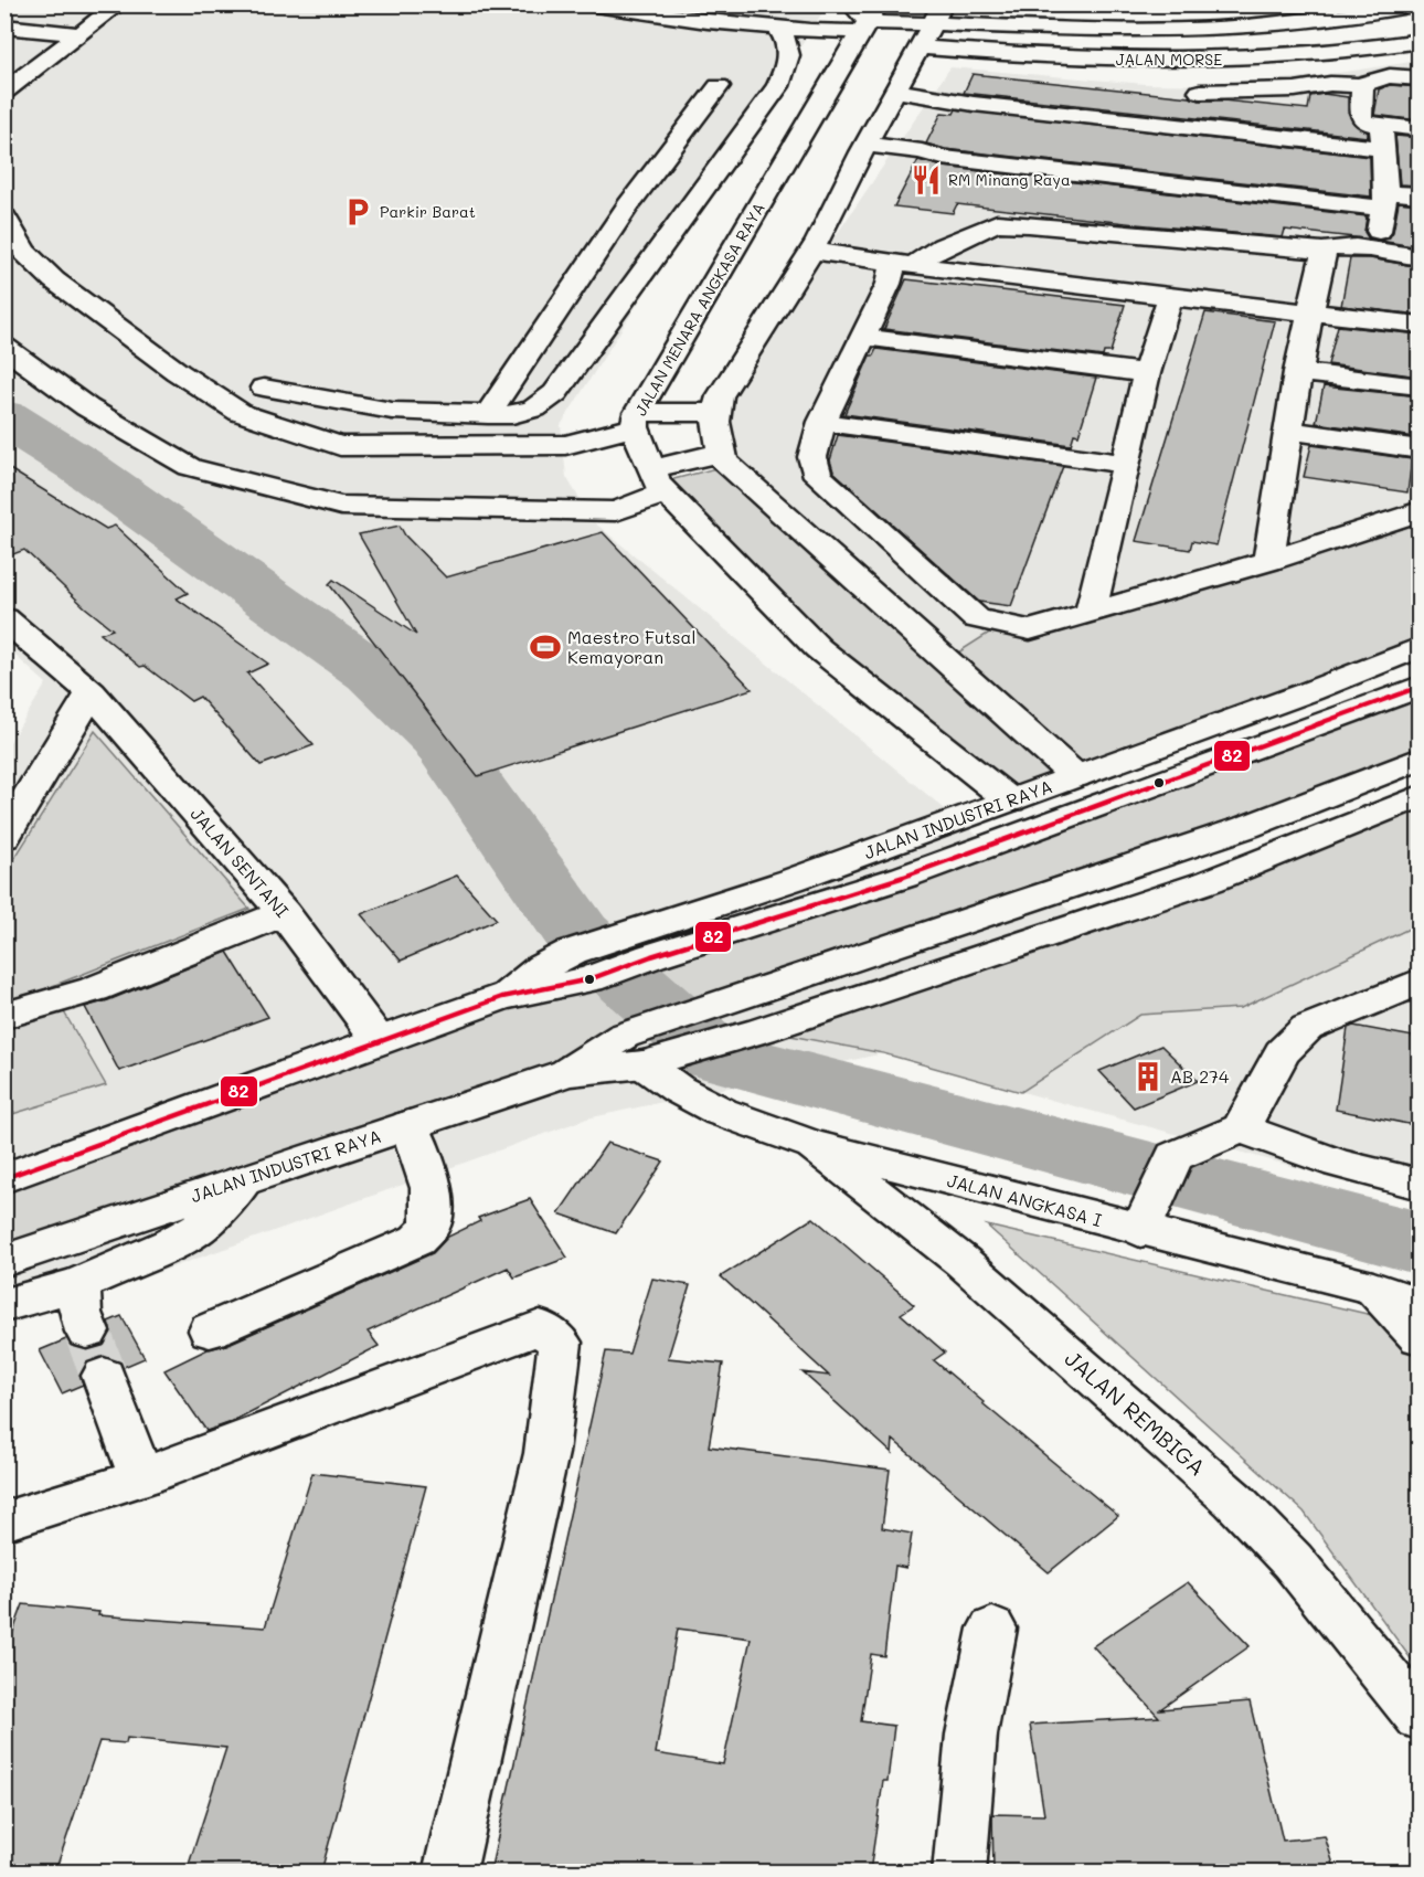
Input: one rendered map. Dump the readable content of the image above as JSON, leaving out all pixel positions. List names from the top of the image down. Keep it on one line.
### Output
{"streets":{"street":["JALAN MORSE","JALAN MENARA ANGKASA RAYA","JALAN INDUSTRI RAYA","JALAN SENTANI","JALAN ANGKASA I","JALAN REMBIGA"]},"crossings":[["JALAN MENARA ANGKASA RAYA","JALAN INDUSTRI RAYA"],["JALAN INDUSTRI RAYA","JALAN SENTANI"],["JALAN INDUSTRI RAYA","JALAN ANGKASA I"],["JALAN ANGKASA I","JALAN REMBIGA"]],"places":{"restaurant":["RM Minang Raya"],"parking":["Parkir Barat"],"sports":["Maestro Futsal Kemayoran"],"building":["AB 274"]},"lines":["transit line 82"]}
